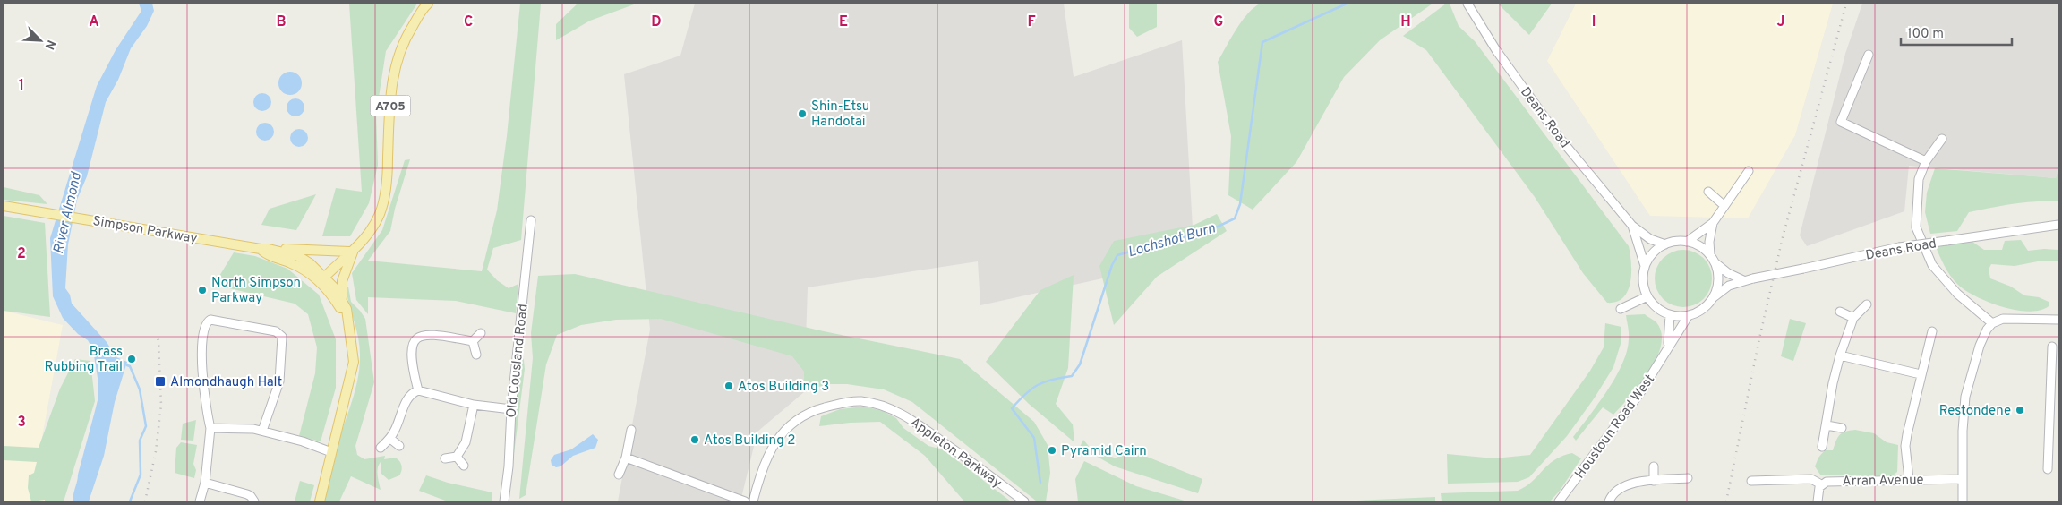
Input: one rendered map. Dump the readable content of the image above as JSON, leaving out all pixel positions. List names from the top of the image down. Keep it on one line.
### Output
{"streets":{"main road":["A705","Simpson Parkway"],"street":["Deans Road","Old Cousland Road","Houstoun Road West","Appleton Parkway","Arran Avenue"]},"crossings":[["A705","Simpson Parkway"],["Deans Road","Houstoun Road West"]],"water":["River Almond","Lochshot Burn"],"places":{"other":["Shin-Etsu Handotai","North Simpson Parkway","Brass Rubbing Trail","Atos Building 3","Restondene","Atos Building 2","Pyramid Cairn"],"transit":["Almondhaugh Halt"]},"scale_bar":"100 m","north":"bottom right","grid":{"columns":["A","B","C","D","E","F","G","H","I","J"],"rows":["1","2","3"]}}
